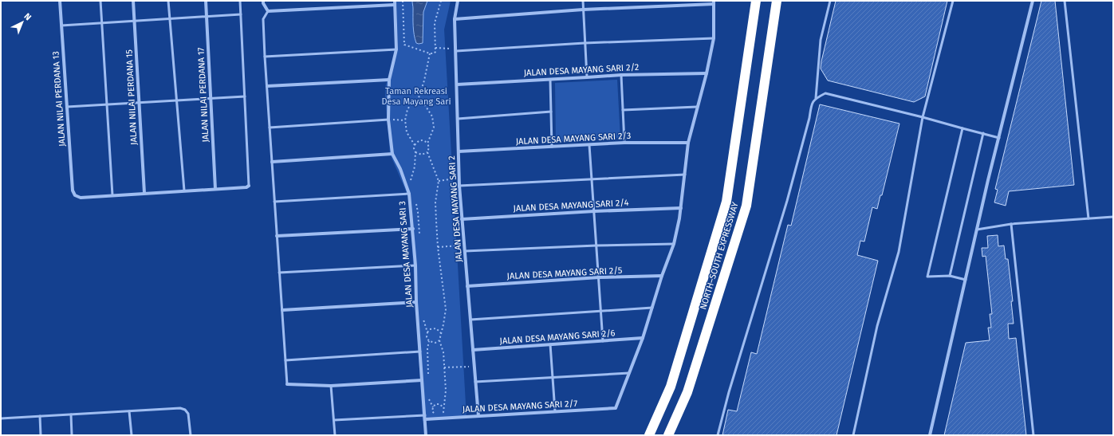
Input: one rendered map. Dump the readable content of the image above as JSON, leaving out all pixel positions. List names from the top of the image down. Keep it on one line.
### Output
{"streets":{"highway":["NORTH–SOUTH EXPRESSWAY"],"street":["JALAN DESA MAYANG SARI 2/2","JALAN NILAI PERDANA 17","JALAN NILAI PERDANA 15","JALAN NILAI PERDANA 13","JALAN DESA MAYANG SARI 2/3","JALAN DESA MAYANG SARI 2/4","JALAN DESA MAYANG SARI 2","JALAN DESA MAYANG SARI 3","JALAN DESA MAYANG SARI 2/5","JALAN DESA MAYANG SARI 2/6","JALAN DESA MAYANG SARI 2/7"]},"crossings":[["JALAN DESA MAYANG SARI 2/2","JALAN DESA MAYANG SARI 2"],["JALAN DESA MAYANG SARI 2/3","JALAN DESA MAYANG SARI 2"],["JALAN DESA MAYANG SARI 2/4","JALAN DESA MAYANG SARI 2"],["JALAN DESA MAYANG SARI 2","JALAN DESA MAYANG SARI 2/5"],["JALAN DESA MAYANG SARI 2","JALAN DESA MAYANG SARI 2/6"],["JALAN DESA MAYANG SARI 2","JALAN DESA MAYANG SARI 2/7"],["JALAN DESA MAYANG SARI 3","JALAN DESA MAYANG SARI 2/7"]],"parks":["Taman Rekreasi Desa Mayang Sari"],"north":"top right"}
